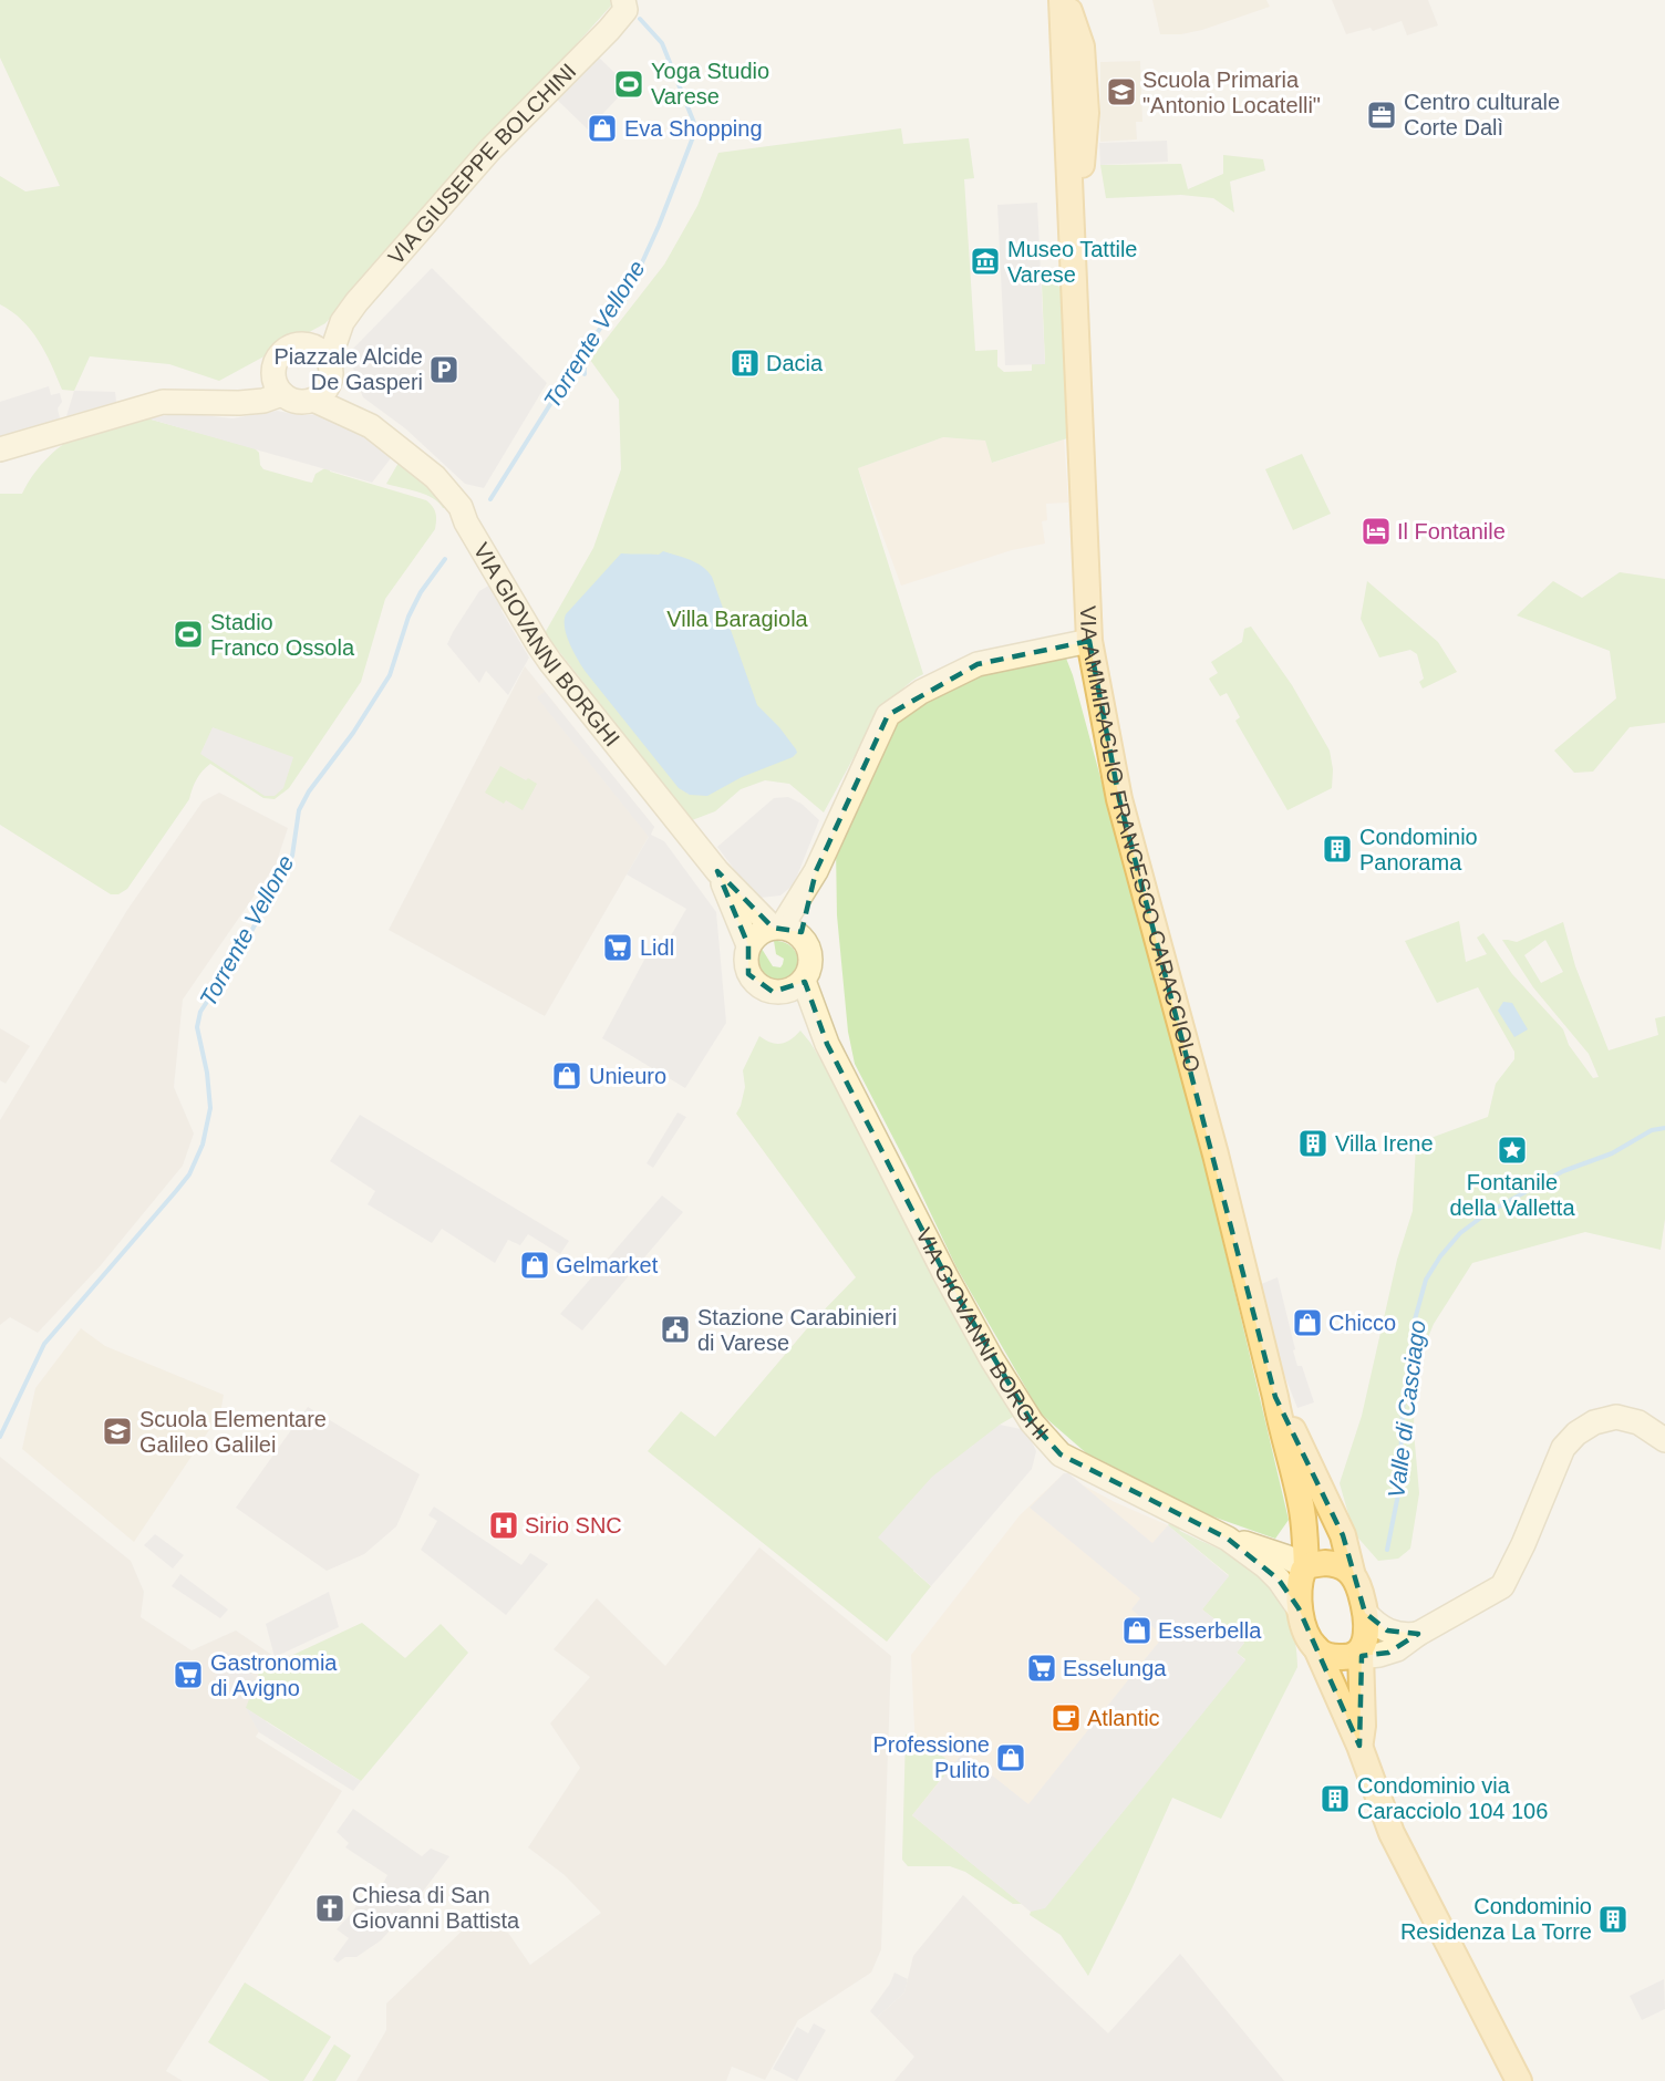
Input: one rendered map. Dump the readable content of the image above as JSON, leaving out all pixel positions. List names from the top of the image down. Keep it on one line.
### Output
{"streets":{"main road":["VIA GIUSEPPE BOLCHINI","VIA GIOVANNI BORGHI","VIA AMMIRAGLIO FRANCESCO CARACCIOLO"]},"crossings":[["VIA GIOVANNI BORGHI","VIA AMMIRAGLIO FRANCESCO CARACCIOLO"]],"water":["Torrente Vellone","Valle di Casciago"],"parks":["Villa Baragiola"],"places":{"sports":["Yoga Studio Varese","Stadio Franco Ossola"],"school or university":["Scuola Primaria \"Antonio Locatelli\"","Scuola Elementare Galileo Galilei"],"office":["Centro culturale Corte Dalì"],"shop":["Eva Shopping","Unieuro","Gelmarket","Chicco","Esserbella","Professione Pulito"],"museum":["Museo Tattile Varese"],"building":["Dacia","Condominio Panorama","Villa Irene","Condominio via Caracciolo 104 106","Condominio Residenza La Torre"],"parking":["Piazzale Alcide De Gasperi"],"hotel":["Il Fontanile"],"supermarket":["Lidl","Esselunga","Gastronomia di Avigno"],"place":["Fontanile della Valletta"],"public building":["Stazione Carabinieri di Varese"],"hospital":["Sirio SNC"],"cafe":["Atlantic"],"church":["Chiesa di San Giovanni Battista"]}}
